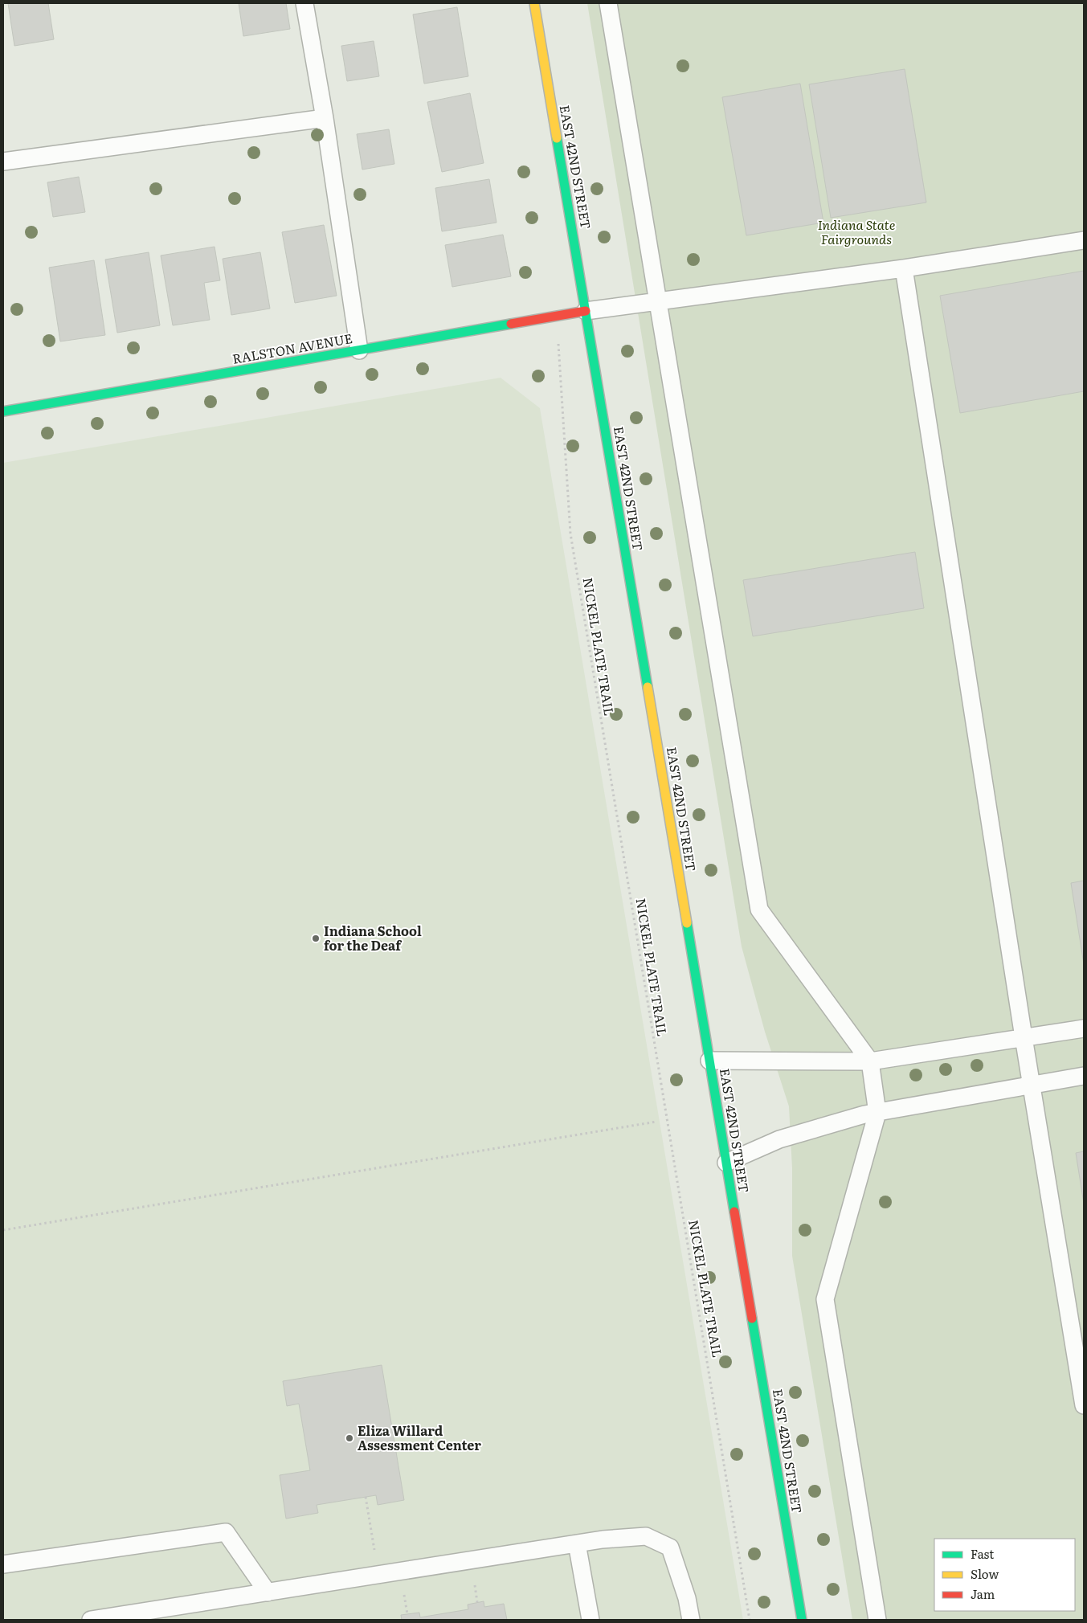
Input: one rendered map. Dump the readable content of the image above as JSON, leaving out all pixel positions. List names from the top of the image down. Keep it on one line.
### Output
{"streets":{"street":["EAST 42ND STREET","RALSTON AVENUE"],"path":["NICKEL PLATE TRAIL"]},"crossings":[["EAST 42ND STREET","RALSTON AVENUE"],["RALSTON AVENUE","NICKEL PLATE TRAIL"]],"parks":["Indiana State Fairgrounds"],"places":["Indiana School for the Deaf","Eliza Willard Assessment Center"],"legend":["Fast","Slow","Jam"]}
